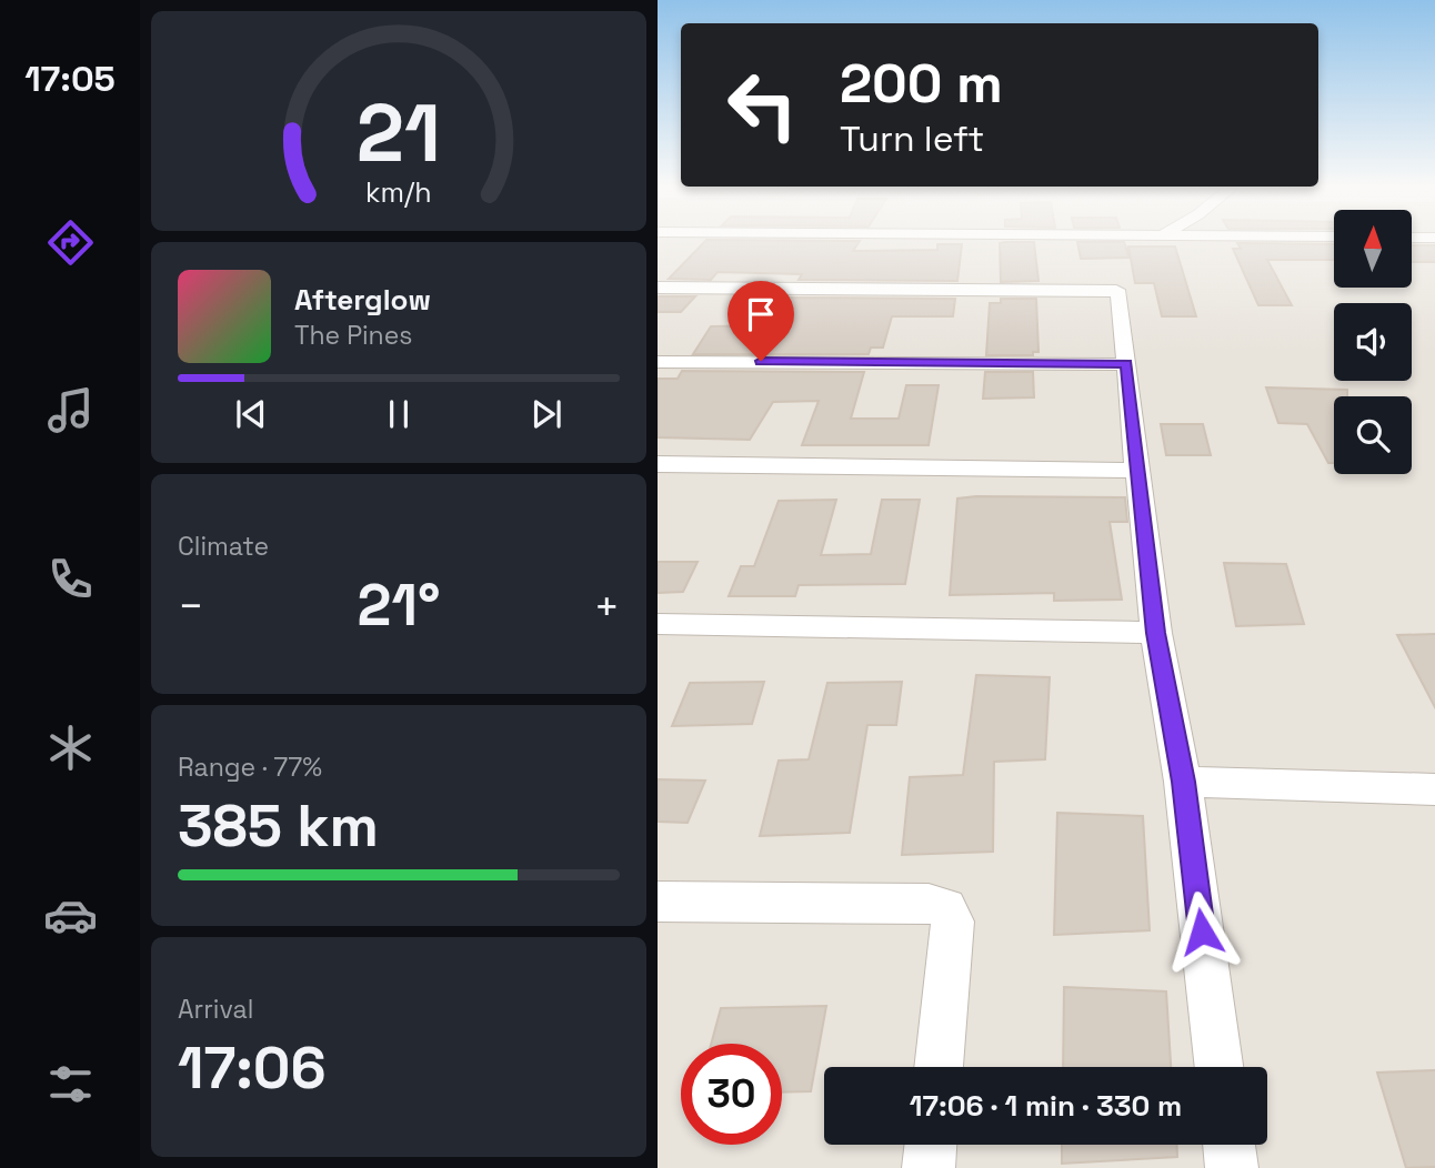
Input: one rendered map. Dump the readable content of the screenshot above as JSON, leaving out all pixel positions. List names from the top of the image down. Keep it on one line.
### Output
{"north":"top","page":{"tabs":"17:05","turn":["200 m","Turn left"],"song":["Afterglow","The Pines"],"tile":["Climate",["Range · 77%","385 km"],["Arrival","17:06"]],"heat":["−","21°","+"],"limit":"30","trip":"17:06 · 1 min · 330 m","gauge":["21","km/h"]}}
